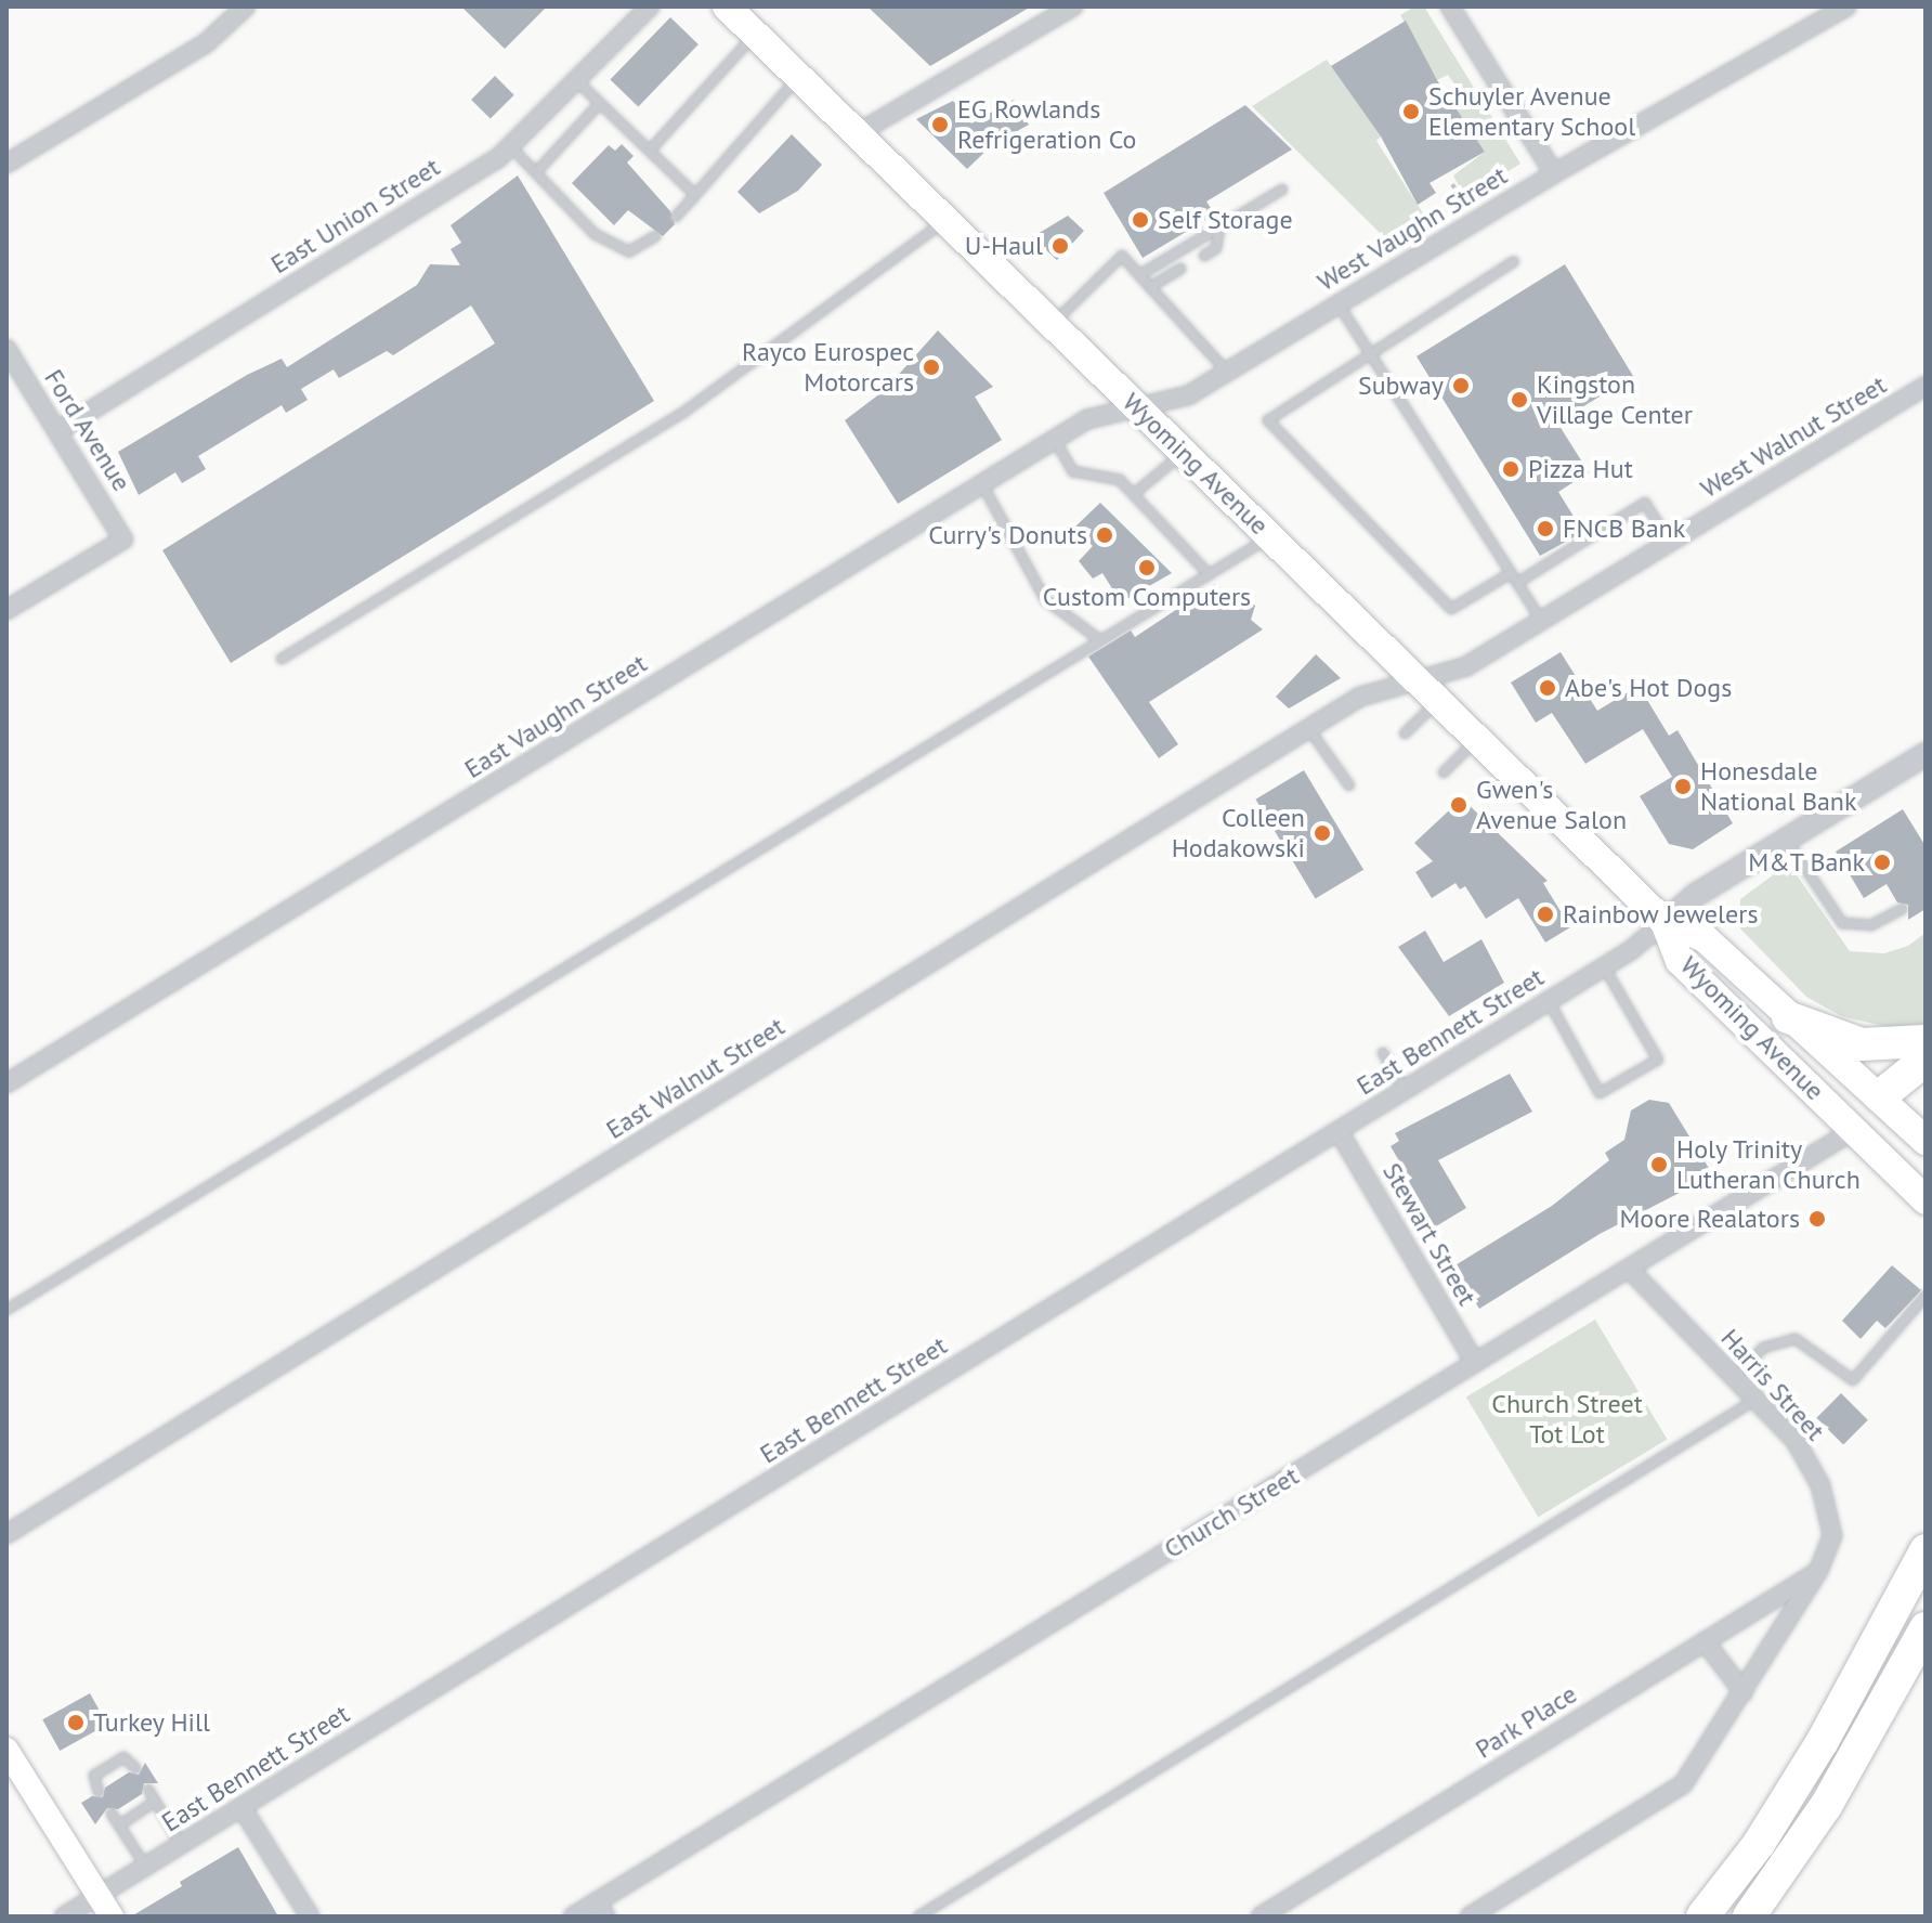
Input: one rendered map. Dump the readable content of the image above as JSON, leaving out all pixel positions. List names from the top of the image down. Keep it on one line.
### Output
{"streets":{"main road":["Wyoming Avenue","Church Street"],"street":["East Union Street","West Vaughn Street","Ford Avenue","West Walnut Street","East Vaughn Street","East Bennett Street","East Walnut Street","Stewart Street","Harris Street","Park Place"]},"crossings":[["East Union Street","Ford Avenue"],["West Vaughn Street","Wyoming Avenue"],["West Vaughn Street","East Vaughn Street"],["West Walnut Street","Wyoming Avenue"],["West Walnut Street","East Walnut Street"],["Wyoming Avenue","East Vaughn Street"],["Wyoming Avenue","East Bennett Street"],["Wyoming Avenue","East Walnut Street"],["Wyoming Avenue","Church Street"],["East Bennett Street","Stewart Street"],["Stewart Street","Church Street"],["Harris Street","Church Street"],["Harris Street","Park Place"]],"parks":["Church Street Tot Lot"],"places":["Schuyler Avenue Elementary School","EG Rowlands Refrigeration Co","Self Storage","U-Haul","Rayco Eurospec Motorcars","Subway","Kingston Village Center","Pizza Hut","FNCB Bank","Curry's Donuts","Custom Computers","Abe's Hot Dogs","Honesdale National Bank","Gwen's Avenue Salon","Colleen Hodakowski","M&T Bank","Rainbow Jewelers","Holy Trinity Lutheran Church","Moore Realators","Turkey Hill"]}
